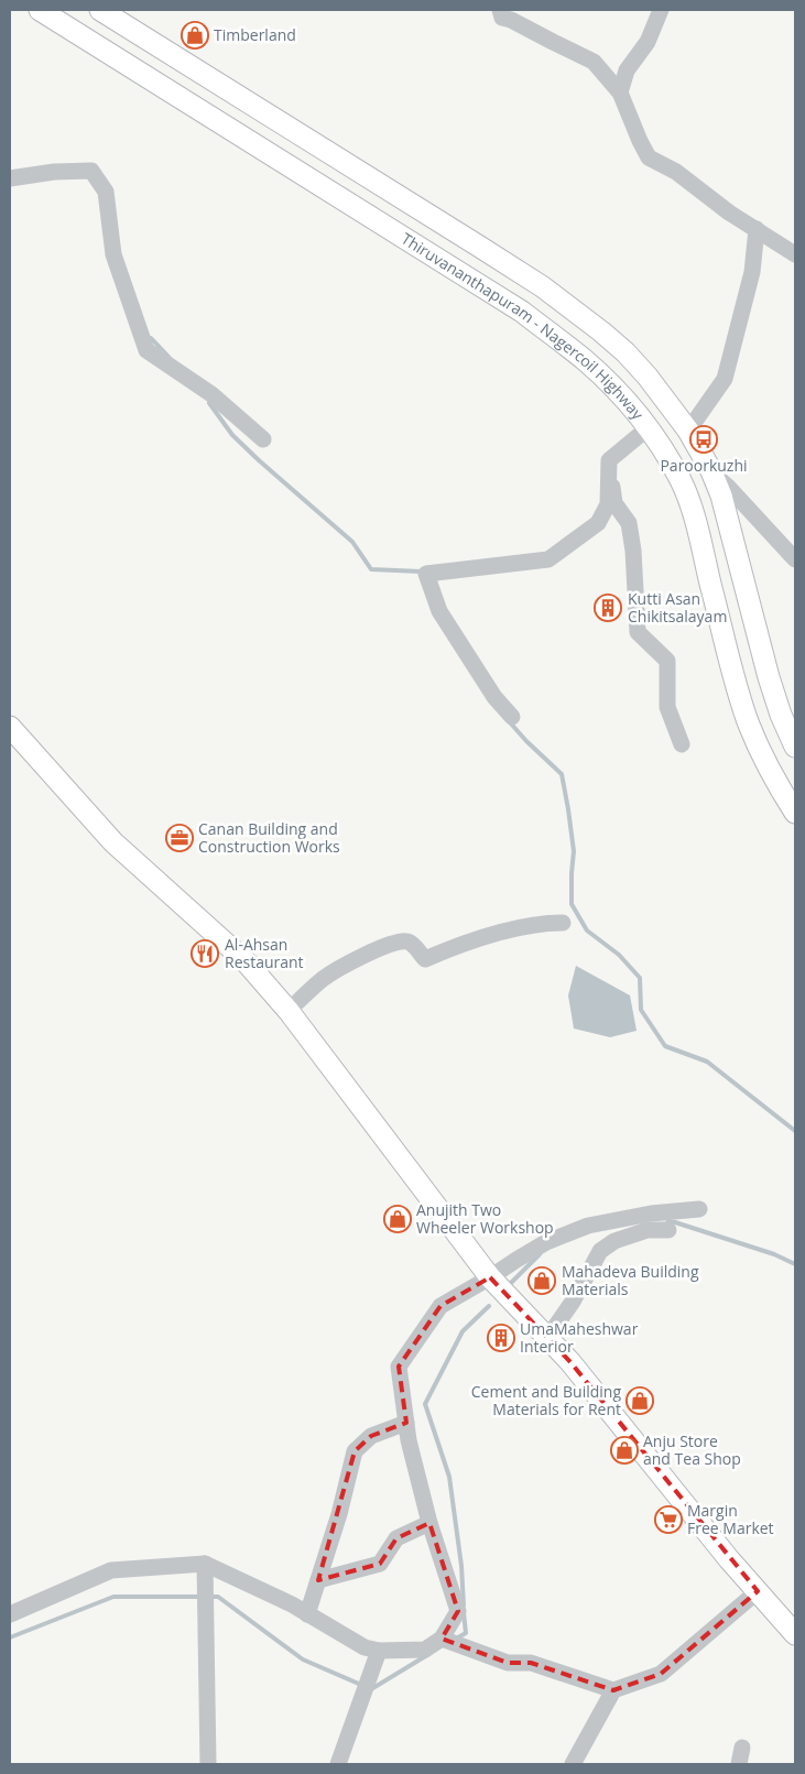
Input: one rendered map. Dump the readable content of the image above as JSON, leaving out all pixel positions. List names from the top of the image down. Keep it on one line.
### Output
{"streets":{"main road":["Thiruvananthapuram - Nagercoil Highway"]},"places":{"shop":["Timberland","Anujith Two Wheeler Workshop","Mahadeva Building Materials","Cement and Building Materials for Rent","Anju Store and Tea Shop"],"bus stop":["Paroorkuzhi"],"building":["Kutti Asan Chikitsalayam","UmaMaheshwar Interior"],"office":["Canan Building and Construction Works"],"restaurant":["Al-Ahsan Restaurant"],"supermarket":["Margin Free Market"]}}
